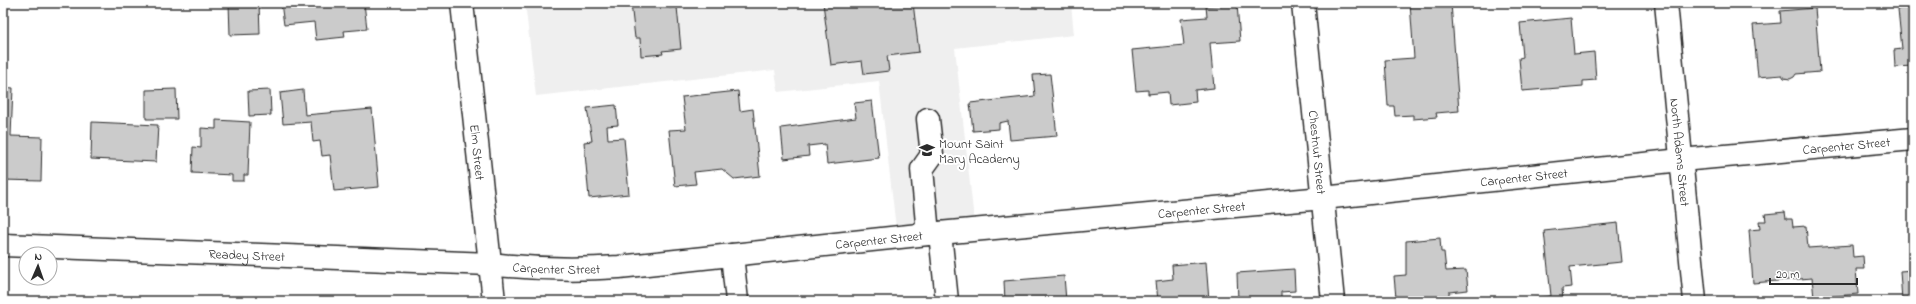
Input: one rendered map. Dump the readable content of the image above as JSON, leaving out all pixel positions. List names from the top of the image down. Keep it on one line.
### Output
{"streets":{"street":["Carpenter Street","Elm Street","Chestnut Street","North Adams Street","Readey Street"]},"crossings":[["Carpenter Street","Elm Street"],["Carpenter Street","Chestnut Street"],["Carpenter Street","North Adams Street"],["Carpenter Street","Readey Street"],["Elm Street","Readey Street"]],"places":{"school or university":["Mount Saint Mary Academy"]},"scale_bar":"20 m","north":"top"}
